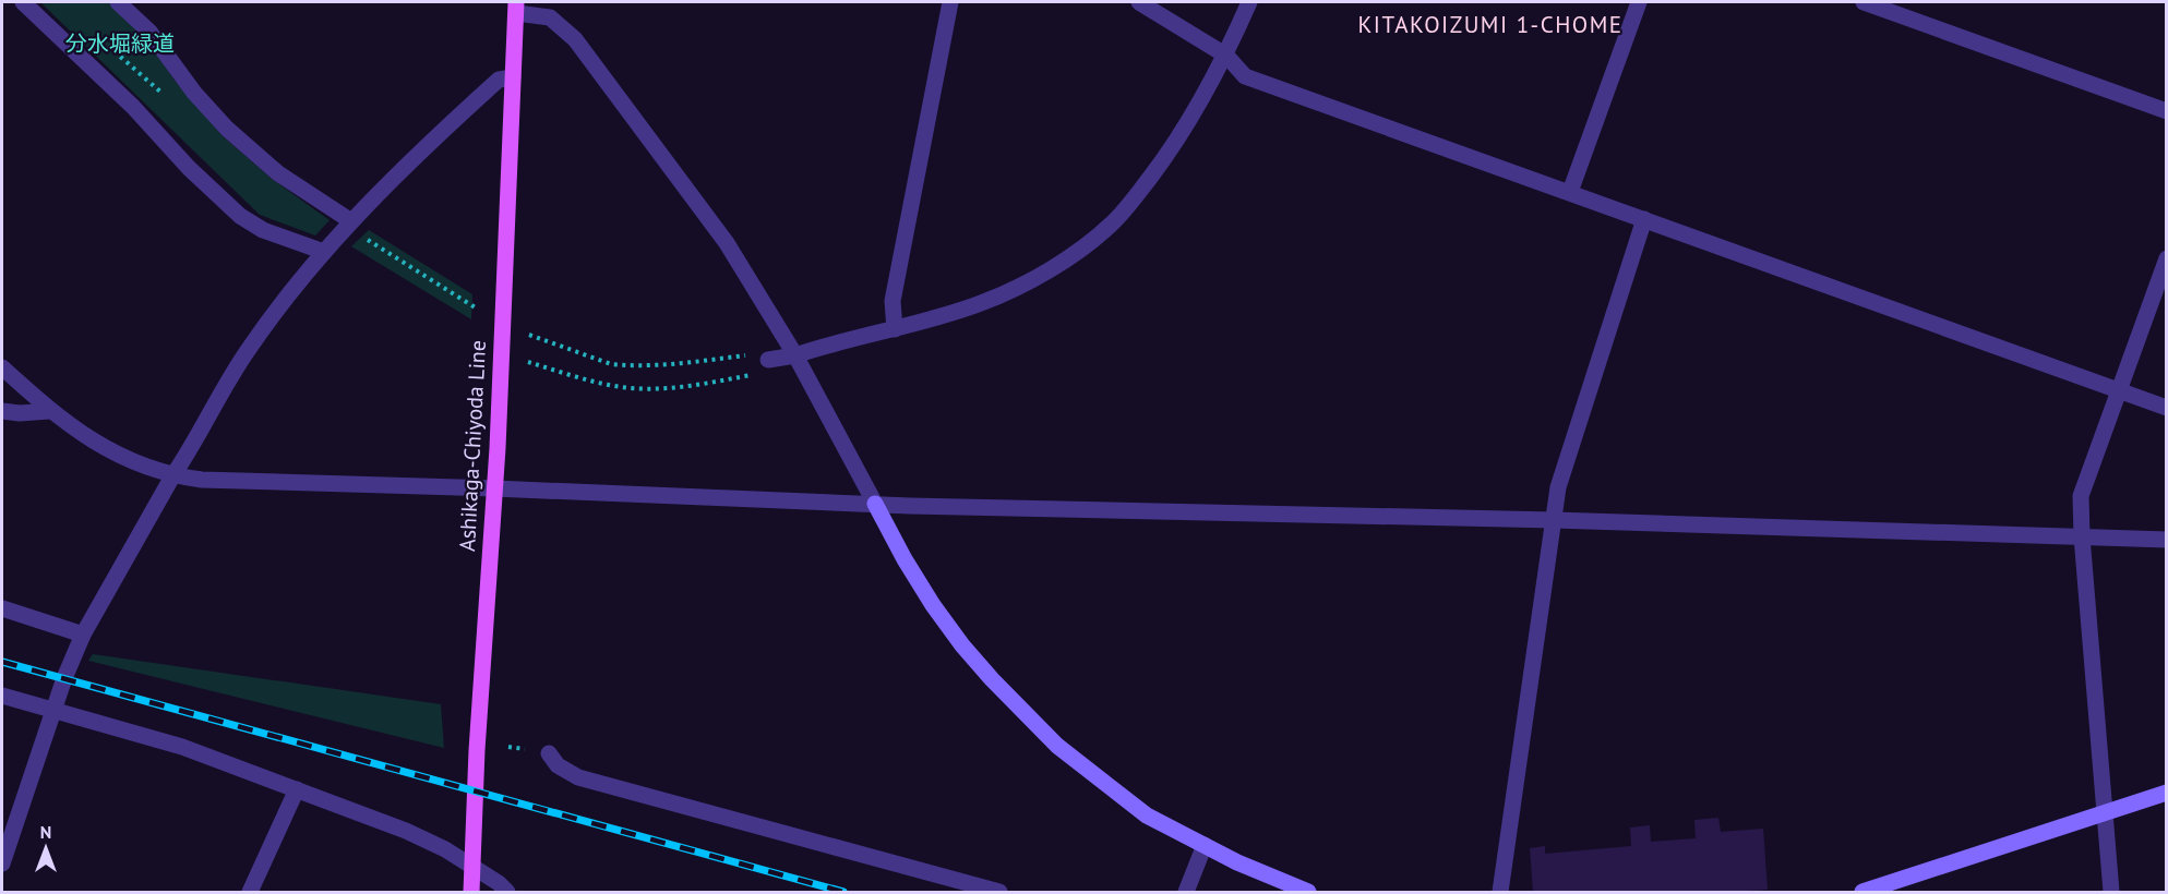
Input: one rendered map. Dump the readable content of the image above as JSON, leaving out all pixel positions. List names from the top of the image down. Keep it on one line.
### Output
{"streets":{"main road":["Ashikaga-Chiyoda Line"]},"districts":["KITAKOIZUMI 1-CHOME"],"parks":["分水堀緑道"],"north":"top"}
